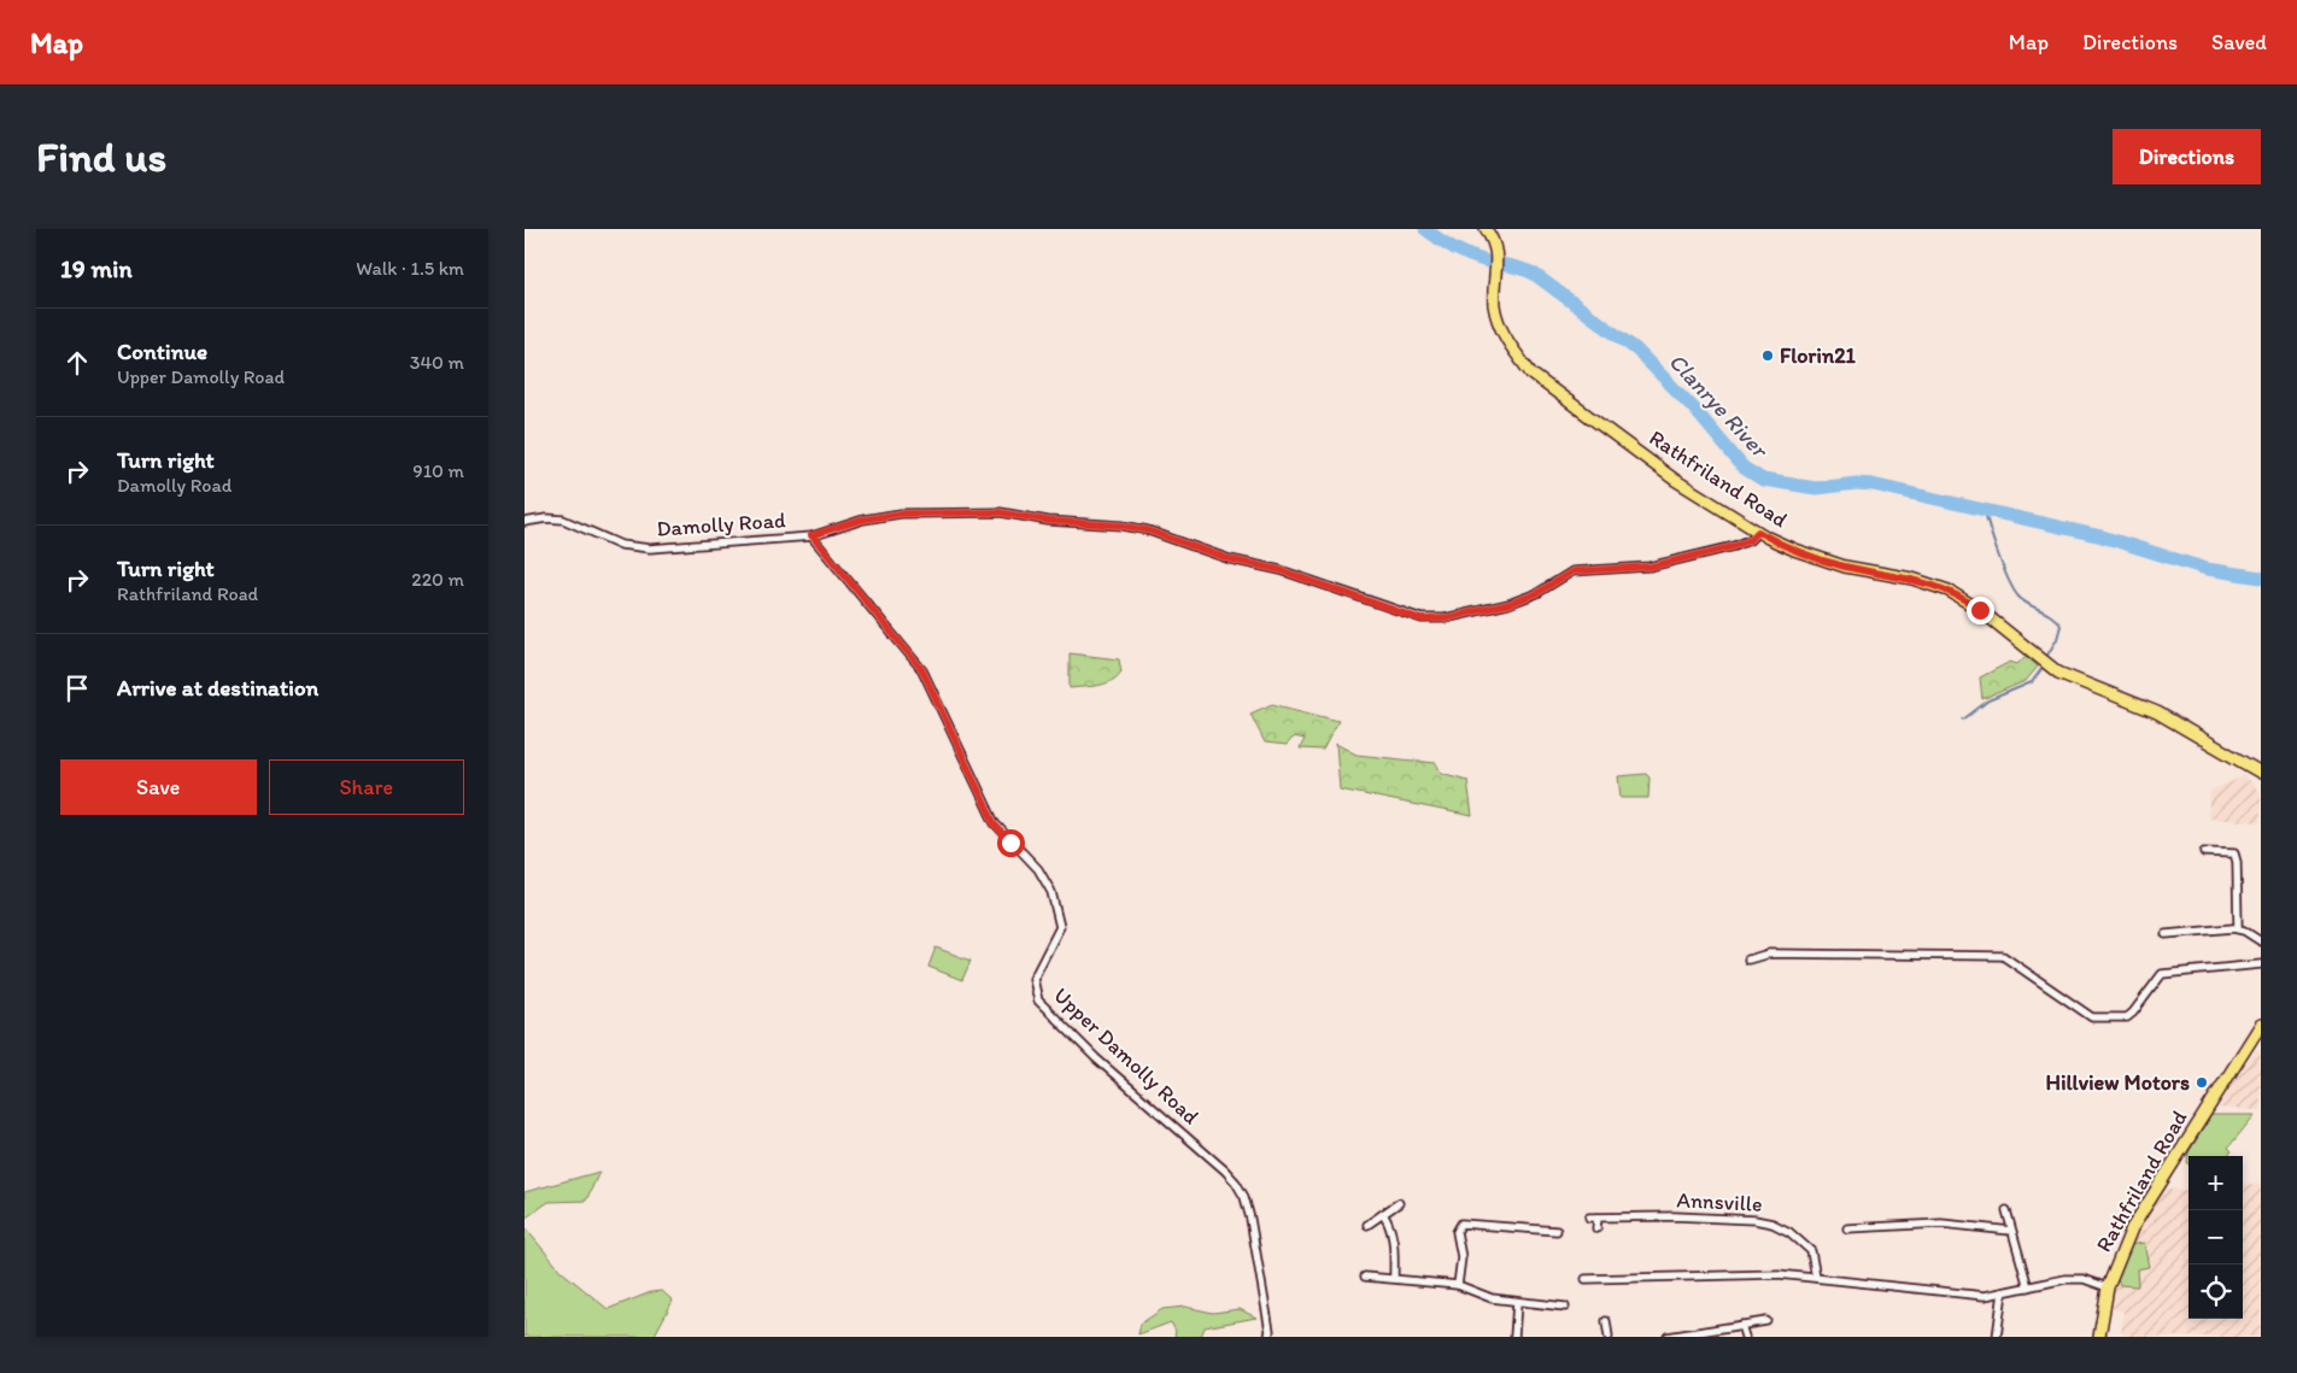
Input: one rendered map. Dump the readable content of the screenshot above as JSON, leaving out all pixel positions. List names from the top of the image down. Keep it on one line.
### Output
{"streets":{"main road":["Rathfriland Road"],"street":["Damolly Road","Upper Damolly Road","Annsville"]},"crossings":[["Rathfriland Road","Damolly Road"],["Damolly Road","Upper Damolly Road"]],"water":["Clanrye River"],"places":["Florin21","Hillview Motors"],"page":{"header":"Map","nav":["Map","Directions","Saved"],"buttons":["Directions",["Save","Share"]],"title":"Find us","heading":["19 min","Walk · 1.5 km"],"list":[["Continue","Upper Damolly Road","340 m"],["Turn right","Damolly Road","910 m"],["Turn right","Rathfriland Road","220 m"],"Arrive at destination"],"map_buttons":["+","−"]}}
